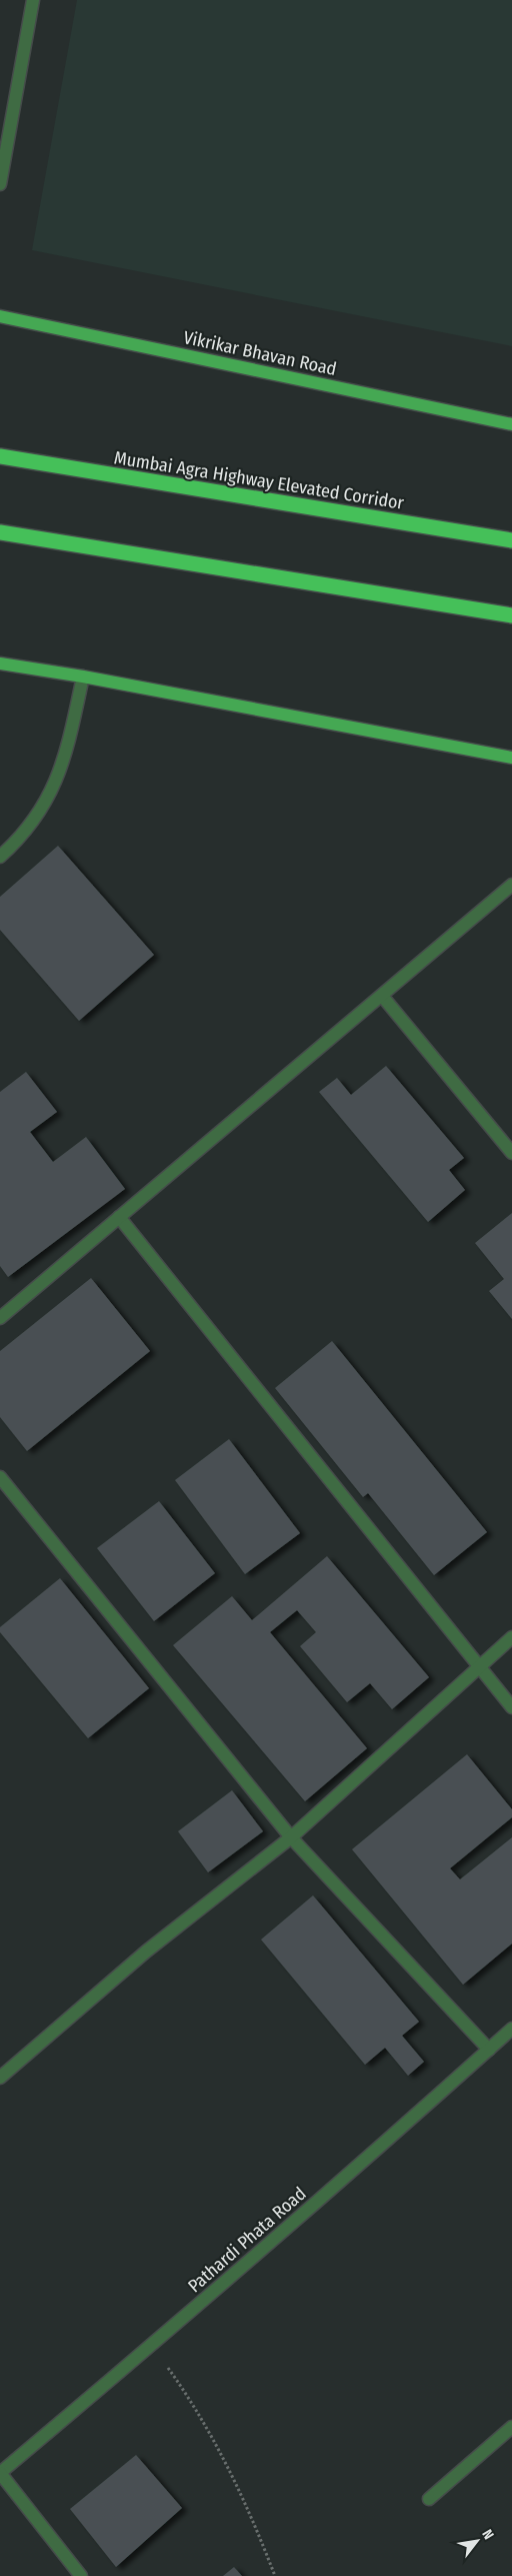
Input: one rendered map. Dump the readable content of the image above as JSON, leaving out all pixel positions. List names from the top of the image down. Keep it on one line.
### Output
{"streets":{"highway":["Mumbai Agra Highway Elevated Corridor"],"main road":["Vikrikar Bhavan Road"],"street":["Pathardi Phata Road"]},"north":"top right"}
